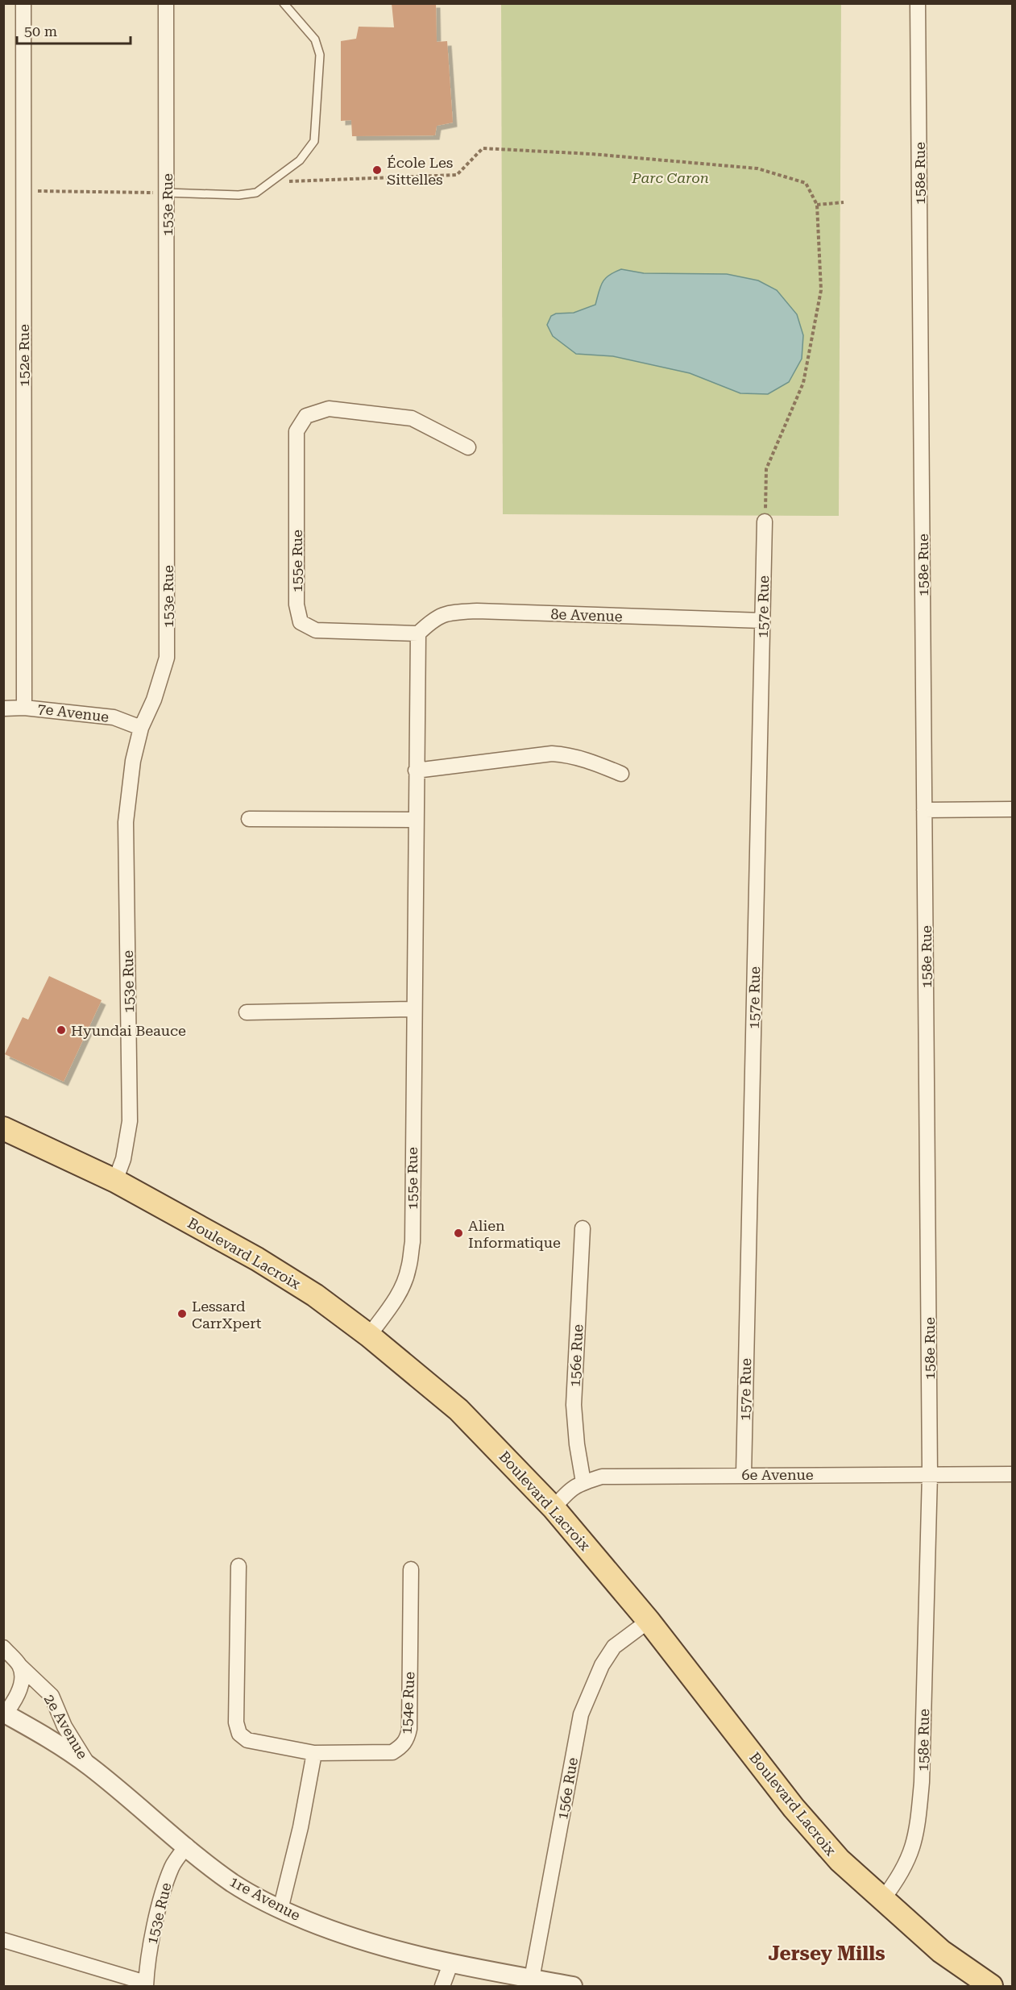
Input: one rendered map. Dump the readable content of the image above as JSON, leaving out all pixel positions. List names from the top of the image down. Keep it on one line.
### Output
{"streets":{"main road":["Boulevard Lacroix"],"street":["158e Rue","153e Rue","152e Rue","155e Rue","157e Rue","8e Avenue","7e Avenue","156e Rue","6e Avenue","154e Rue","2e Avenue","1re Avenue"]},"crossings":[["158e Rue","Boulevard Lacroix"],["158e Rue","6e Avenue"],["153e Rue","7e Avenue"],["153e Rue","Boulevard Lacroix"],["153e Rue","1re Avenue"],["152e Rue","7e Avenue"],["155e Rue","8e Avenue"],["155e Rue","Boulevard Lacroix"],["157e Rue","8e Avenue"],["157e Rue","6e Avenue"],["Boulevard Lacroix","156e Rue"],["Boulevard Lacroix","6e Avenue"],["156e Rue","6e Avenue"],["156e Rue","1re Avenue"],["2e Avenue","1re Avenue"]],"districts":["Jersey Mills"],"parks":["Parc Caron"],"places":["École Les Sittelles","Hyundai Beauce","Alien Informatique","Lessard CarrXpert"],"scale_bar":"50 m"}
